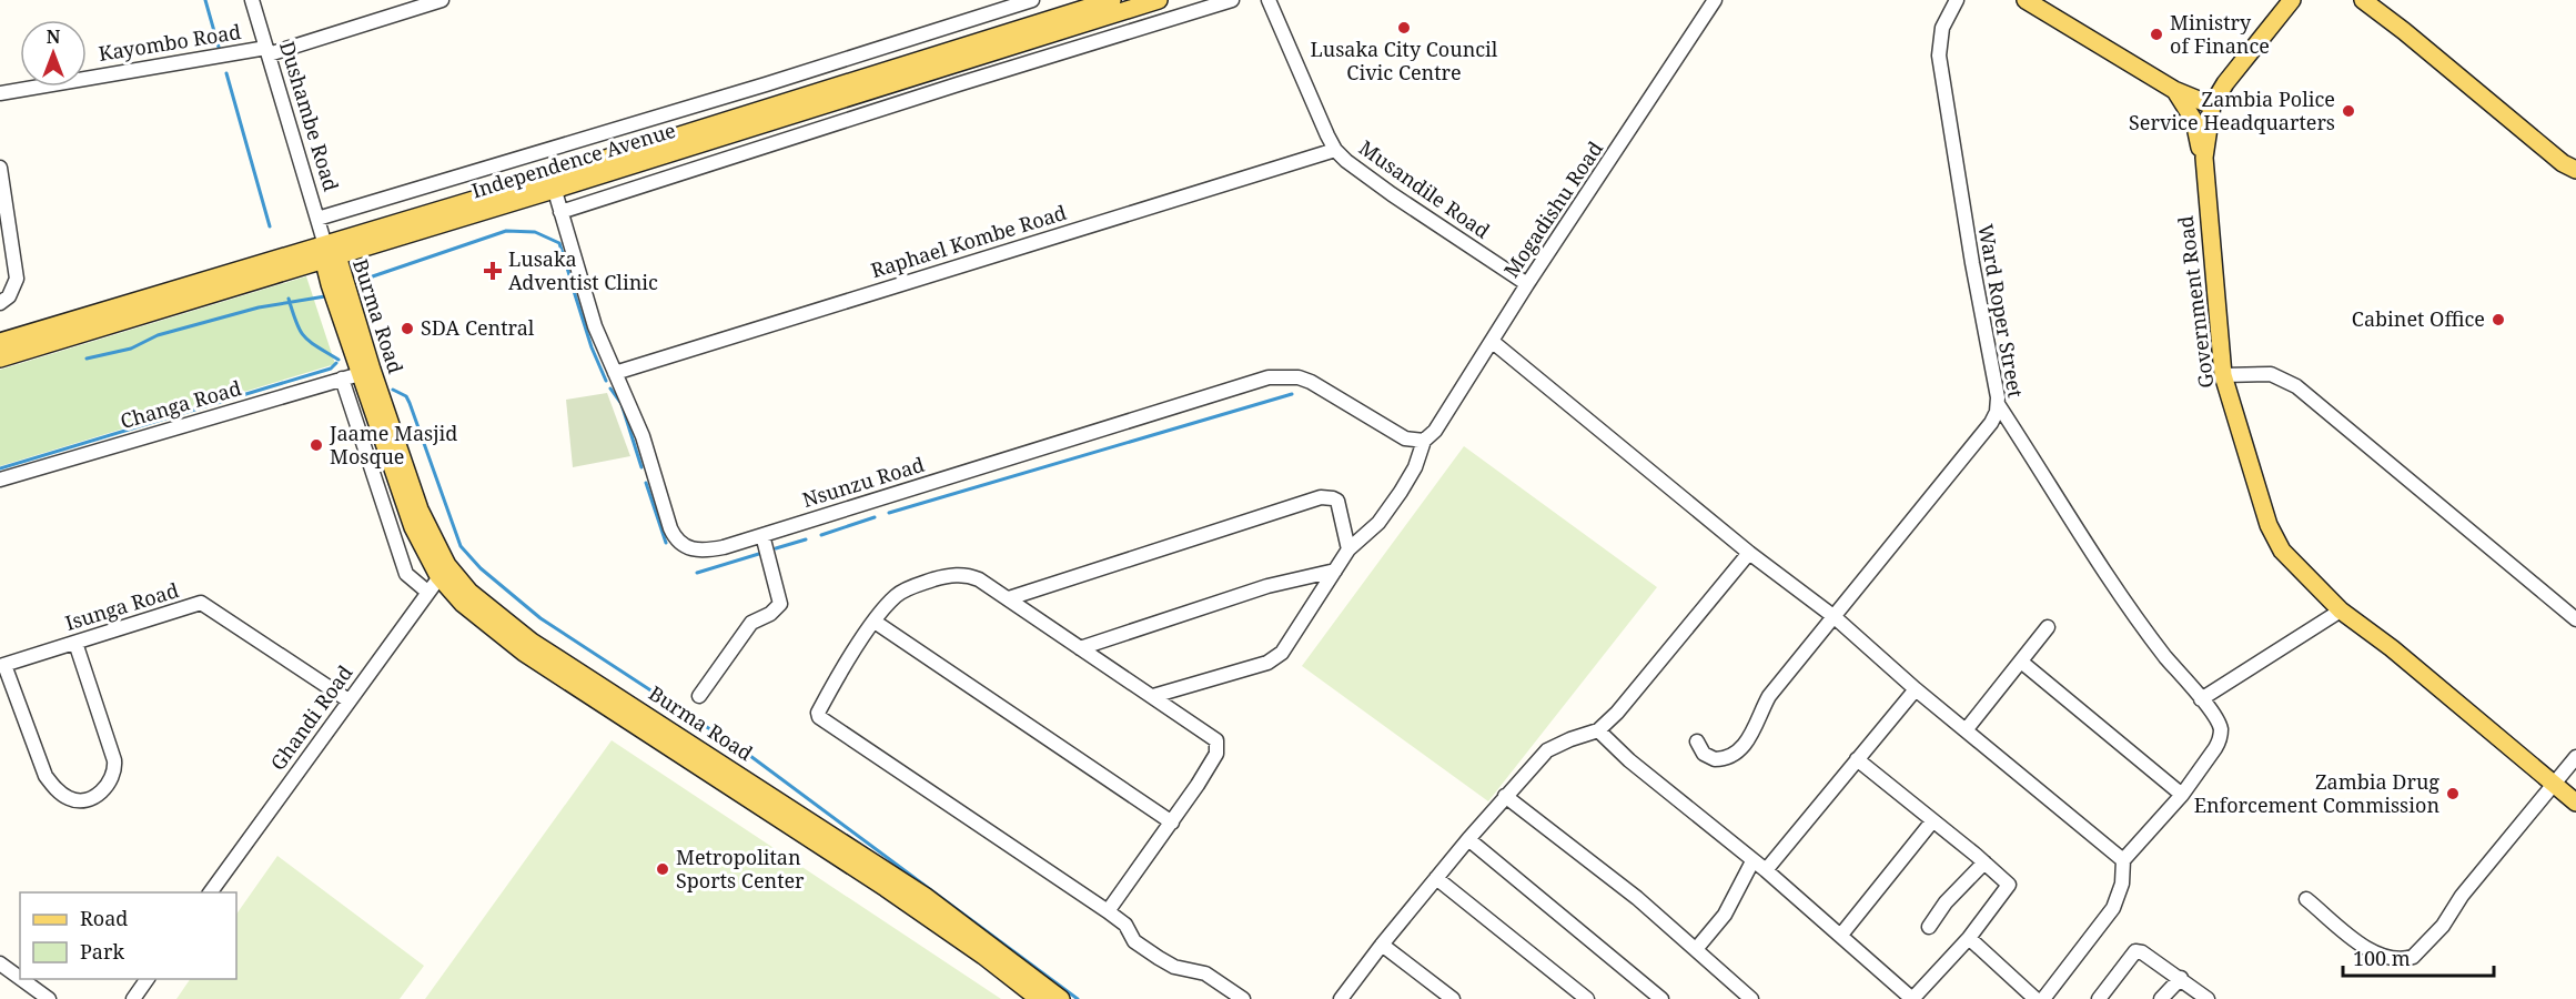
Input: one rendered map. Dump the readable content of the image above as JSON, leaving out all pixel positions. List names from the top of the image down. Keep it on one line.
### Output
{"streets":{"main road":["Independence Avenue","Government Road","Burma Road"],"street":["Kayombo Road","Dushambe Road","Musandile Road","Mogadishu Road","Raphael Kombe Road","Ward Roper Street","Changa Road","Nsunzu Road","Isunga Road","Ghandi Road"]},"crossings":[["Kayombo Road","Dushambe Road"],["Dushambe Road","Independence Avenue"],["Dushambe Road","Burma Road"],["Independence Avenue","Burma Road"],["Independence Avenue","Nsunzu Road"],["Musandile Road","Mogadishu Road"],["Musandile Road","Raphael Kombe Road"],["Mogadishu Road","Nsunzu Road"],["Raphael Kombe Road","Nsunzu Road"],["Burma Road","Changa Road"],["Burma Road","Ghandi Road"],["Isunga Road","Ghandi Road"]],"places":{"other":["Lusaka City Council Civic Centre","Ministry of Finance","Zambia Police Service Headquarters","Cabinet Office","SDA Central","Jaame Masjid Mosque","Zambia Drug Enforcement Commission","Metropolitan Sports Center"],"health":["Lusaka Adventist Clinic"]},"legend":["Road","Park"],"scale_bar":"100 m","north":"top"}
